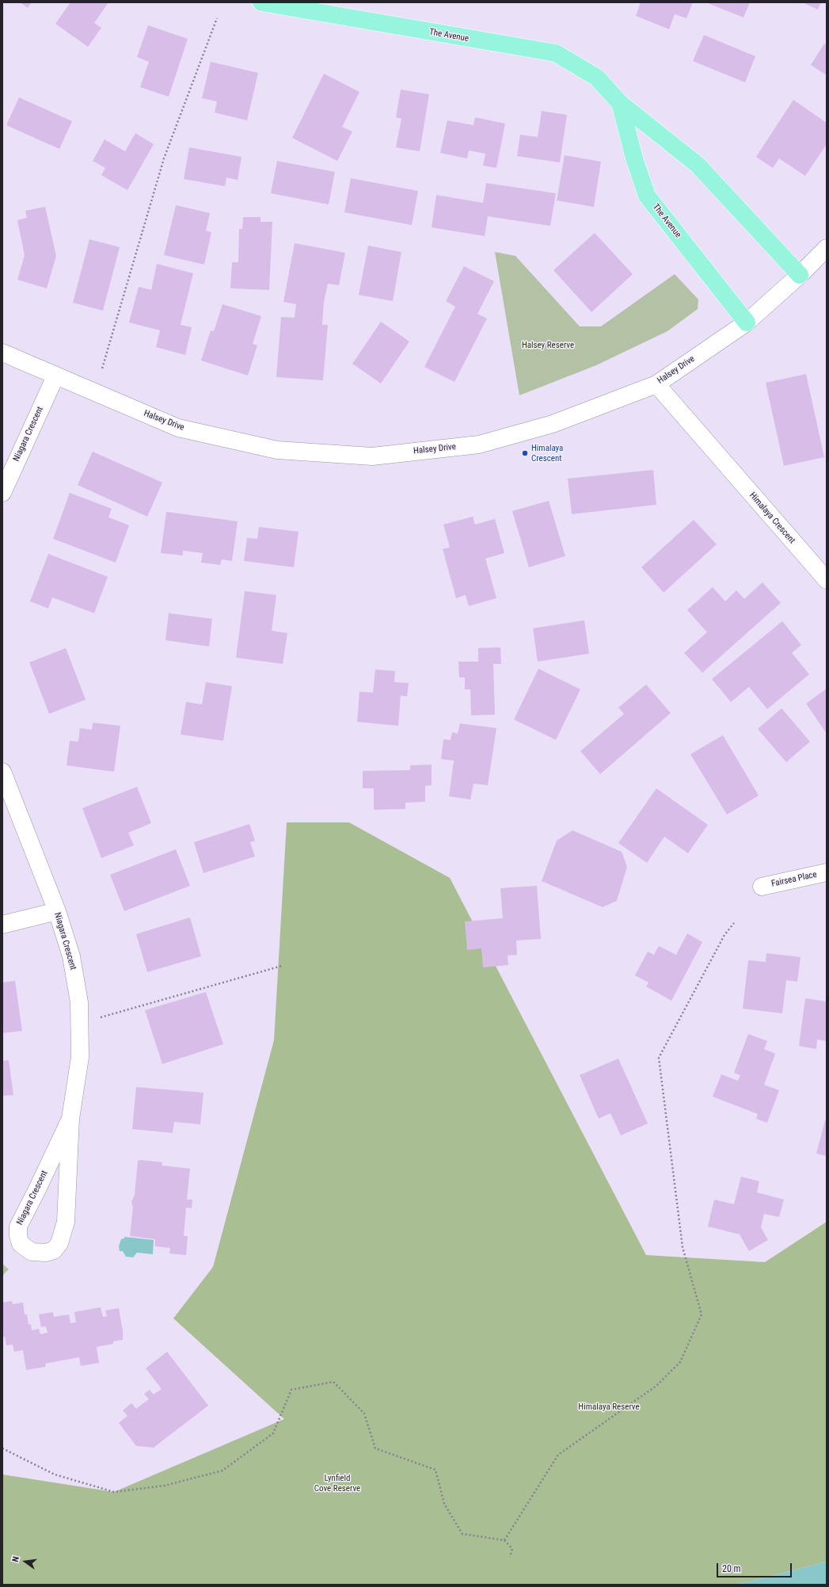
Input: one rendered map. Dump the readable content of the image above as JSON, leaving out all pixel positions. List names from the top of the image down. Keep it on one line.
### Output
{"streets":{"main road":["The Avenue"],"street":["Halsey Drive","Niagara Crescent","Himalaya Crescent","Fairsea Place"]},"crossings":[["The Avenue","Halsey Drive"],["Halsey Drive","Niagara Crescent"],["Halsey Drive","Himalaya Crescent"]],"parks":["Halsey Reserve","Himalaya Reserve","Lynfield Cove Reserve"],"places":["Himalaya Crescent"],"scale_bar":"20 m","north":"left"}
